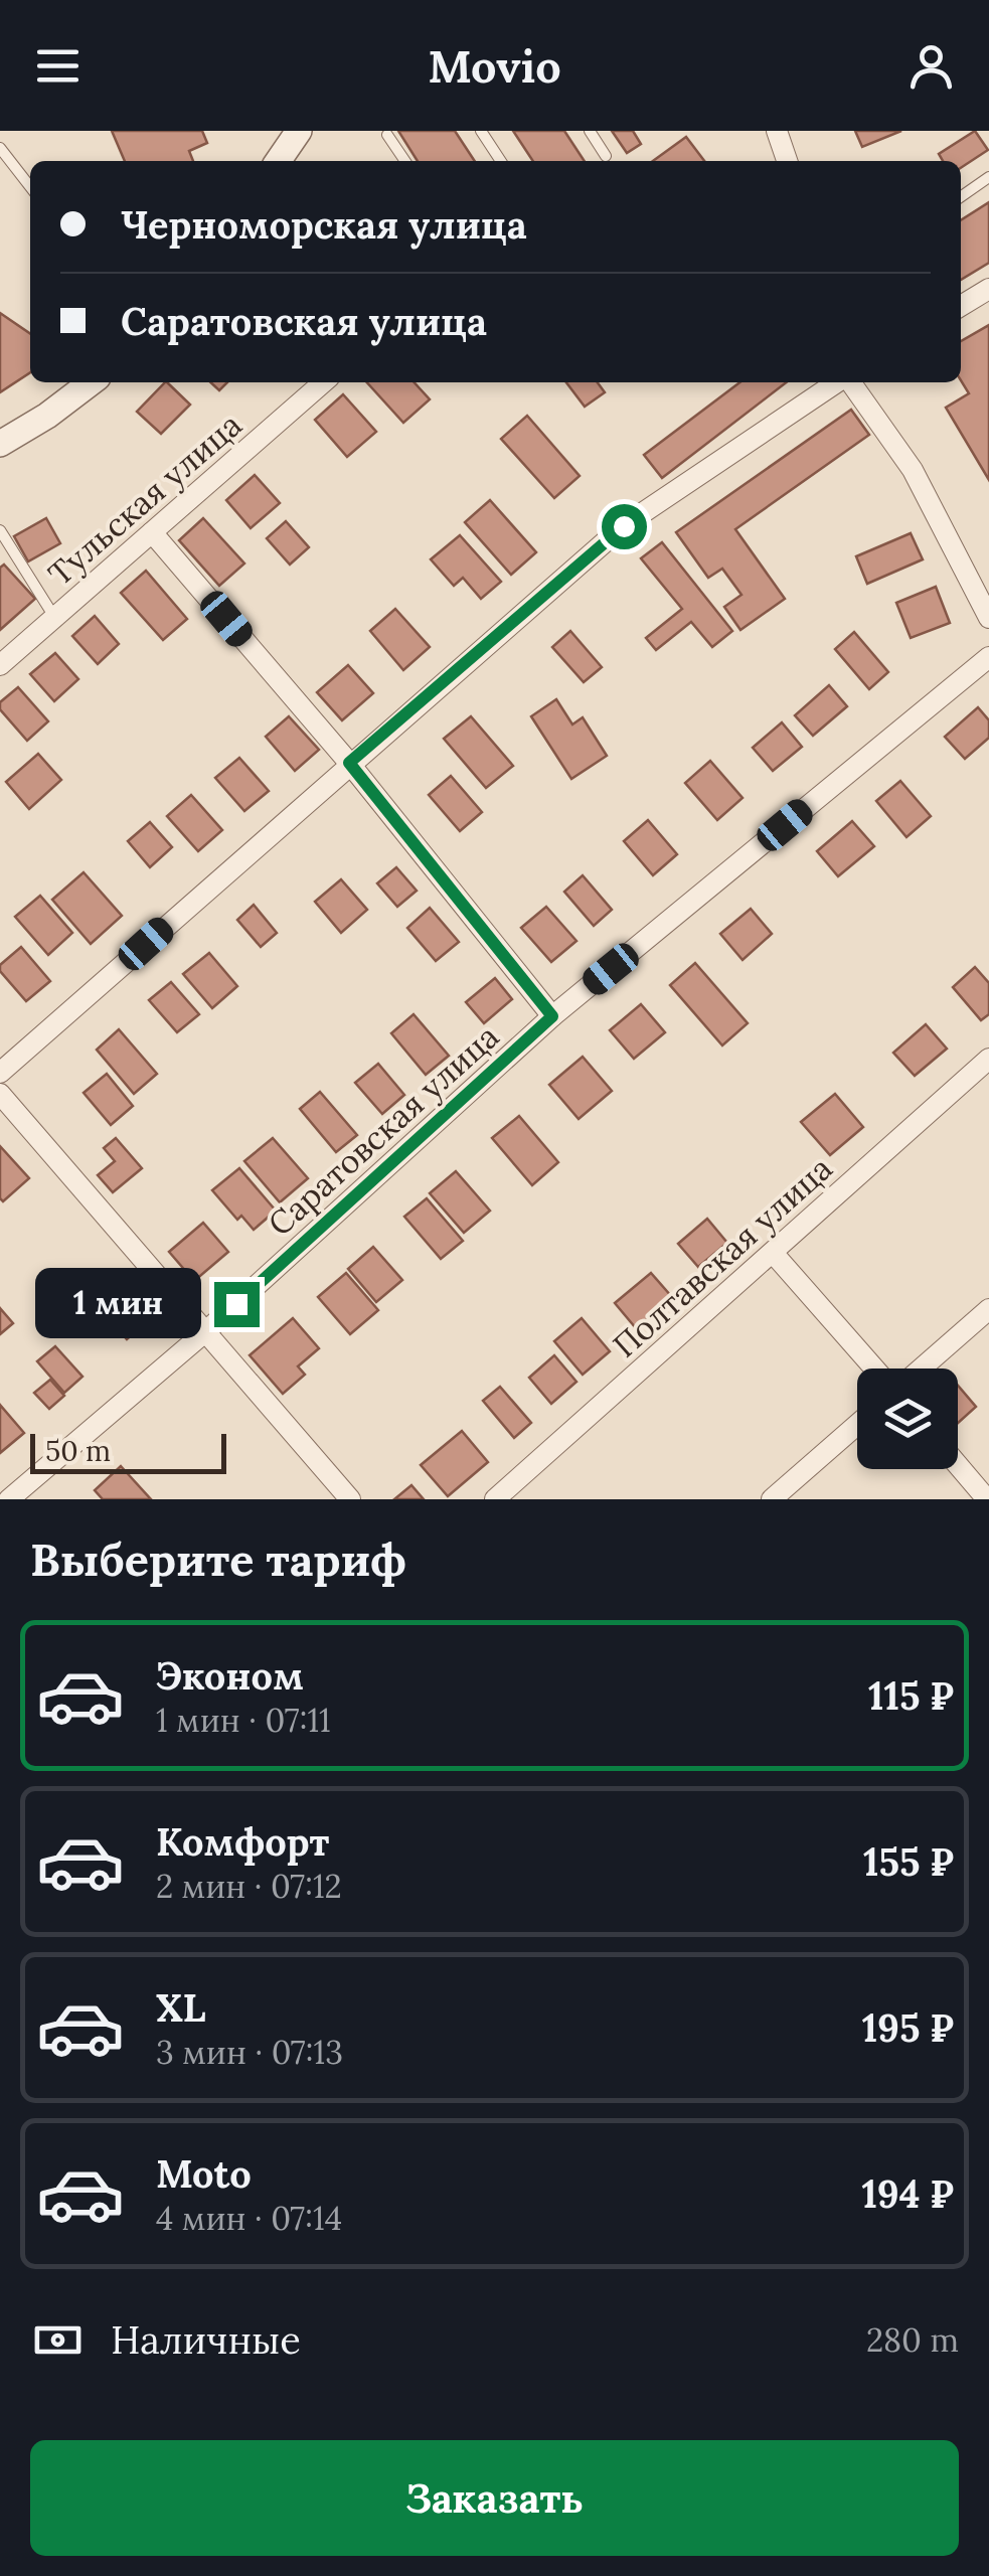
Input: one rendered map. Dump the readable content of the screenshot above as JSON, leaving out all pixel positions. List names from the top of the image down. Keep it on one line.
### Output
{"streets":{"street":["Тульская улица","Саратовская улица","Полтавская улица"]},"scale_bar":"50 m","page":{"header":"Movio","banner":["Черноморская улица","Саратовская улица"],"bubble":"1 мин","scale":"50 m","heading":"Выберите тариф","list":[{"name":"Эконом","note":"1 мин · 07:11","value":"115 ₽"},{"name":"Комфорт","note":"2 мин · 07:12","value":"155 ₽"},{"name":"XL","note":"3 мин · 07:13","value":"195 ₽"},{"name":"Moto","note":"4 мин · 07:14","value":"194 ₽"}],"pay":["Наличные","280 m"],"buttons":"Заказать"}}
